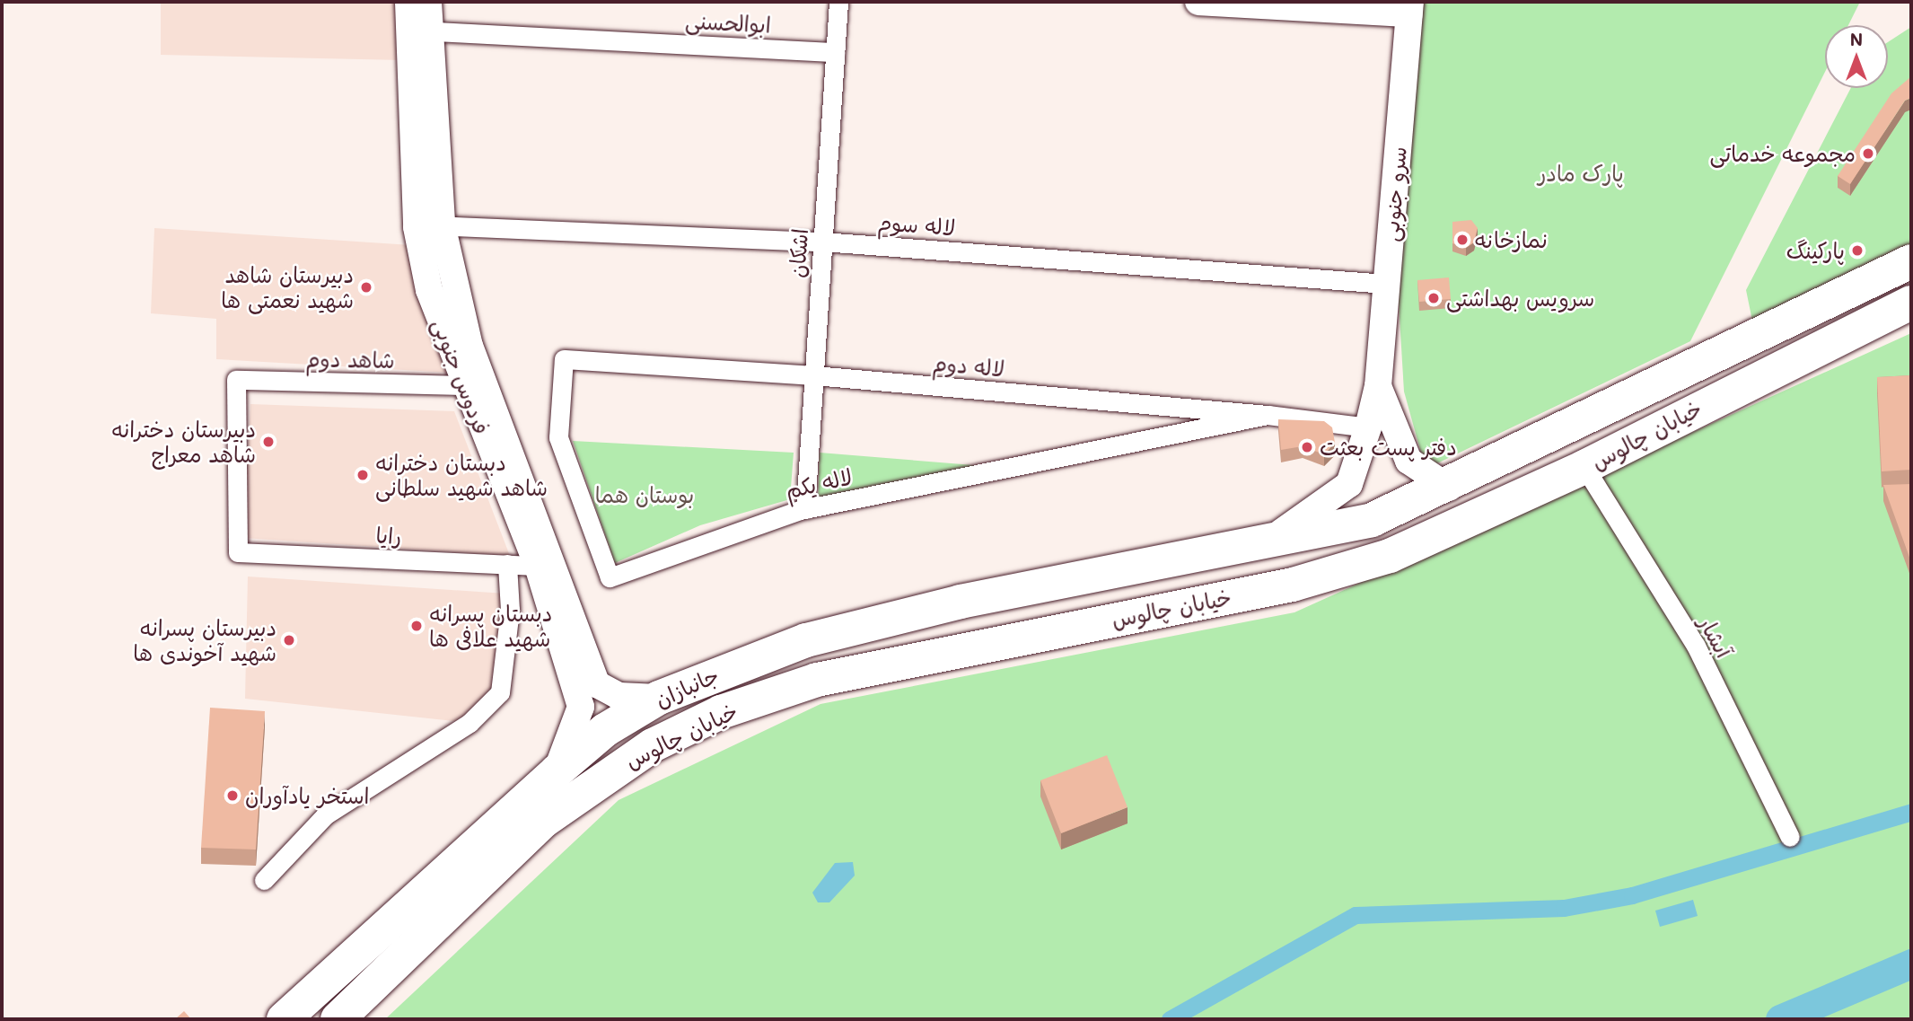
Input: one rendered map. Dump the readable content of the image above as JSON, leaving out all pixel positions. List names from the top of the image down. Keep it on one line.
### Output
{"streets":{"highway":["خیابان چالوس","جانبازان"],"street":["ابوالحسنی","سرو جنوبی","لاله سوم","اشکان","شاهد دوم","لاله دوم","فردوس جنوبی","لاله یکم","رایا","آبشار"]},"crossings":[["ابوالحسنی","اشکان"],["ابوالحسنی","فردوس جنوبی"],["سرو جنوبی","لاله سوم"],["سرو جنوبی","لاله دوم"],["سرو جنوبی","خیابان چالوس"],["لاله سوم","اشکان"],["لاله سوم","فردوس جنوبی"],["اشکان","لاله دوم"],["اشکان","لاله یکم"],["شاهد دوم","فردوس جنوبی"],["شاهد دوم","رایا"],["لاله دوم","لاله یکم"],["فردوس جنوبی","رایا"],["فردوس جنوبی","جانبازان"],["خیابان چالوس","آبشار"],["خیابان چالوس","جانبازان"]],"parks":["پارک مادر","بوستان هما"],"places":["مجموعه خدماتی","نمازخانه","پارکینگ","دبیرستان شاهد شهید نعمتی ها","سرویس بهداشتی","دبیرستان دخترانه شاهد معراج","دفتر پست بعثت","دبستان دخترانه شاهد شهید سلطانی","دبستان پسرانه شهید علافی ها","دبیرستان پسرانه شهید آخوندی ها","استخر یادآوران"],"north":"top"}
